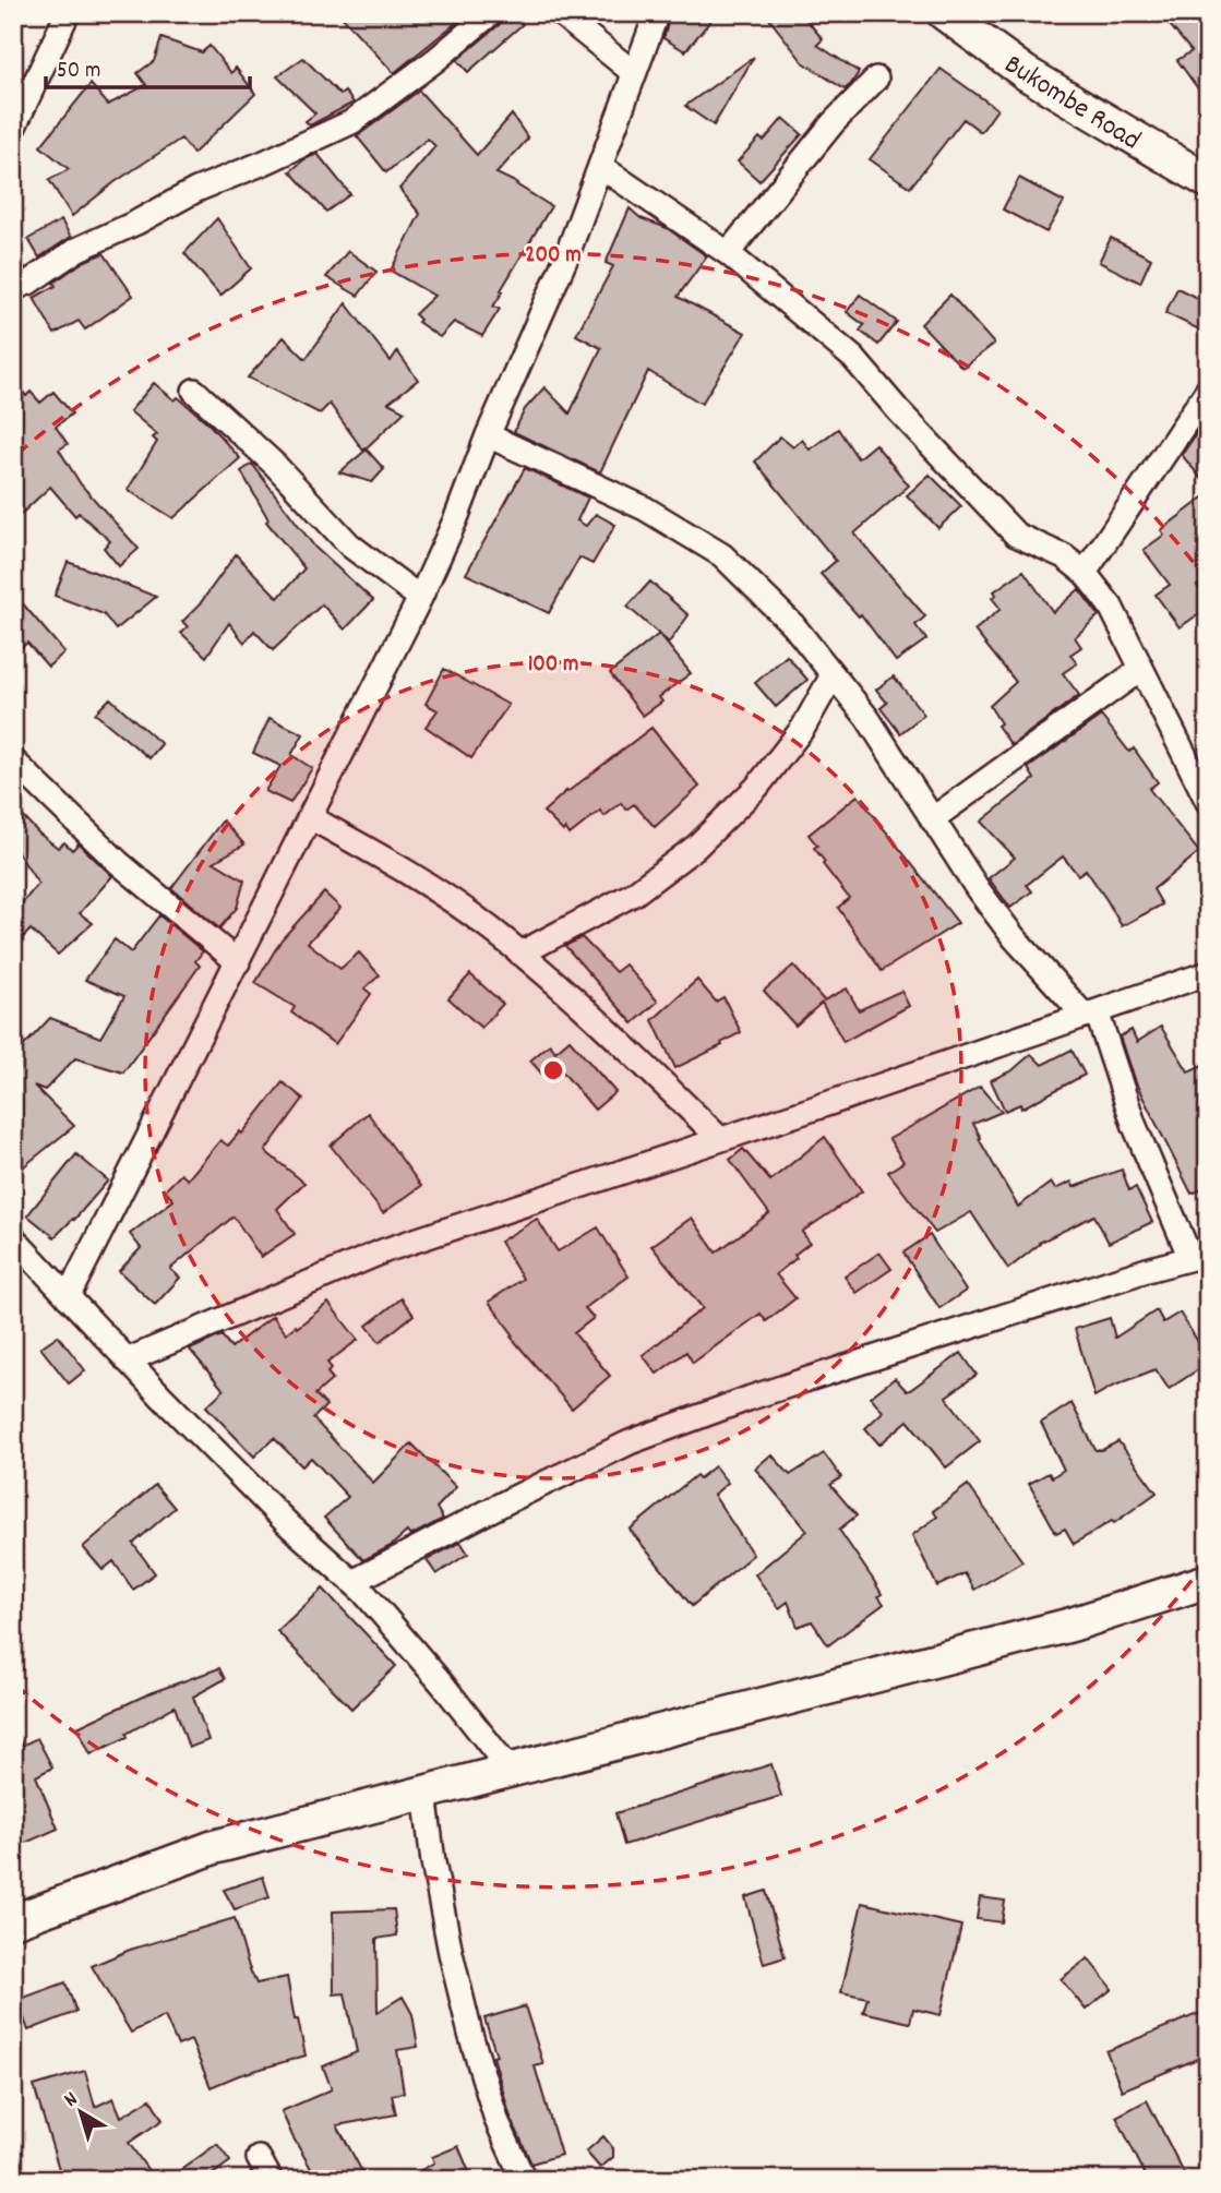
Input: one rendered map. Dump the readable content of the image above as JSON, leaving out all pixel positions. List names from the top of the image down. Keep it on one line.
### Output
{"streets":{"street":["Bukombe Road"]},"scale_bar":"50 m","north":"top left","rings":["200 m","100 m"]}
